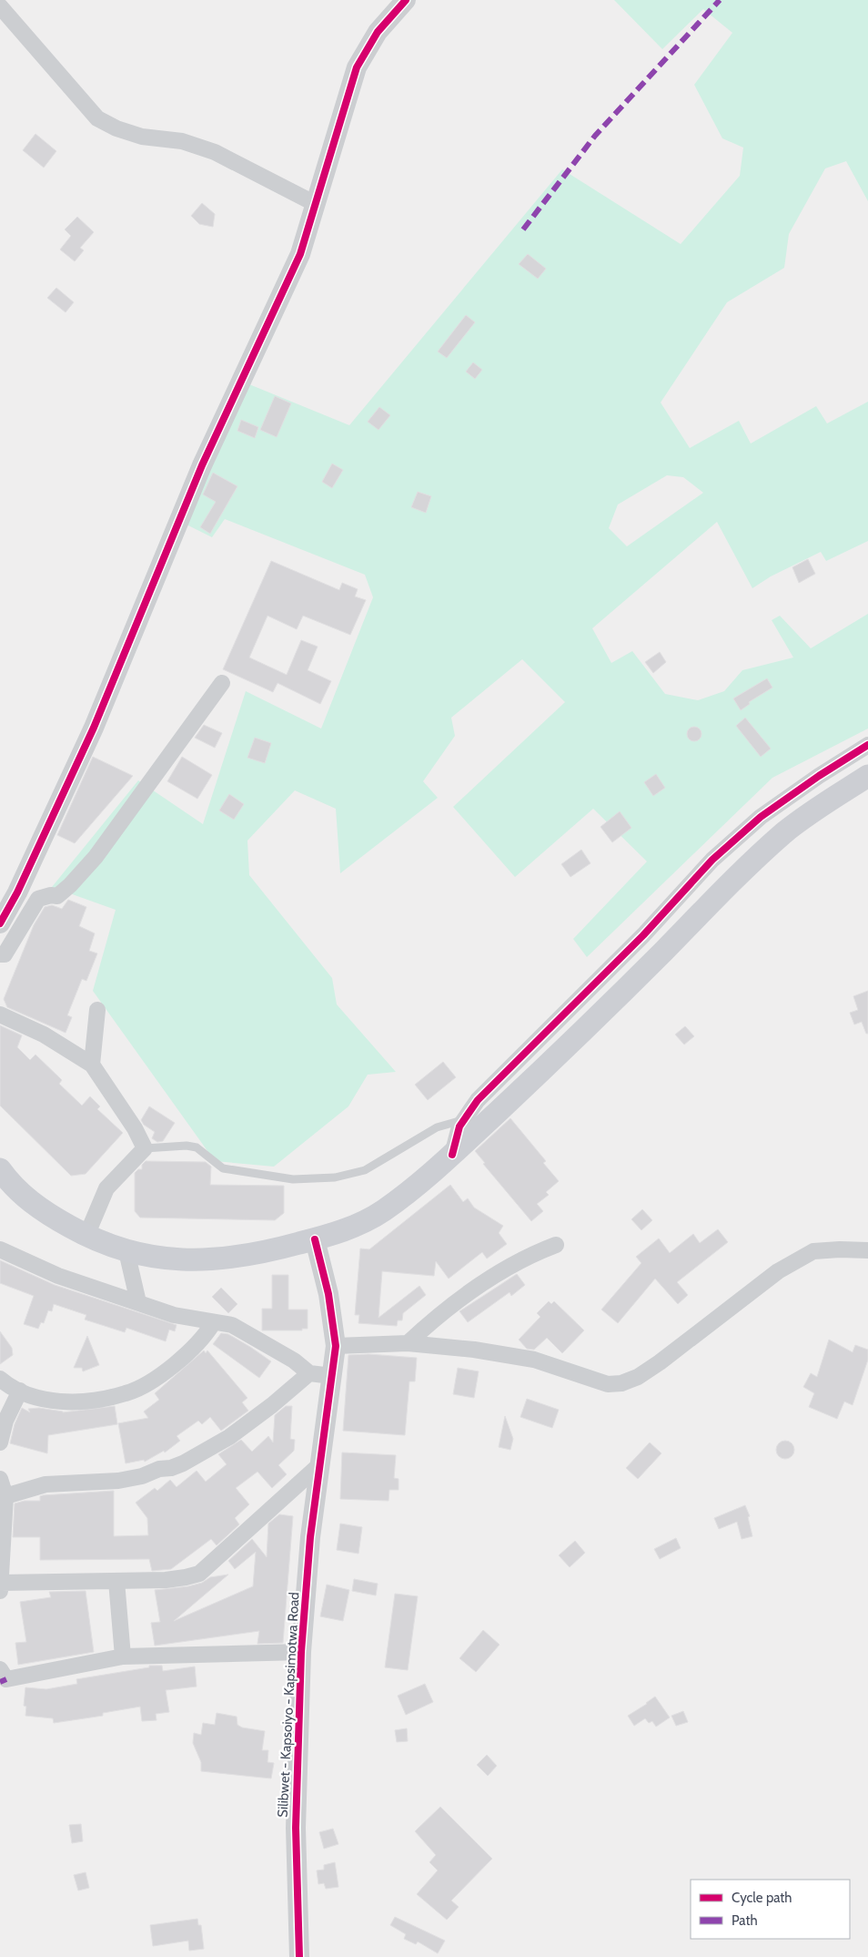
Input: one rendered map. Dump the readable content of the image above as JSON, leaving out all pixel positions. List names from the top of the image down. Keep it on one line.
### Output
{"streets":{"street":["Silibwet - Kapsoiyo - Kapsimotwa Road"]},"legend":["Cycle path","Path"]}
